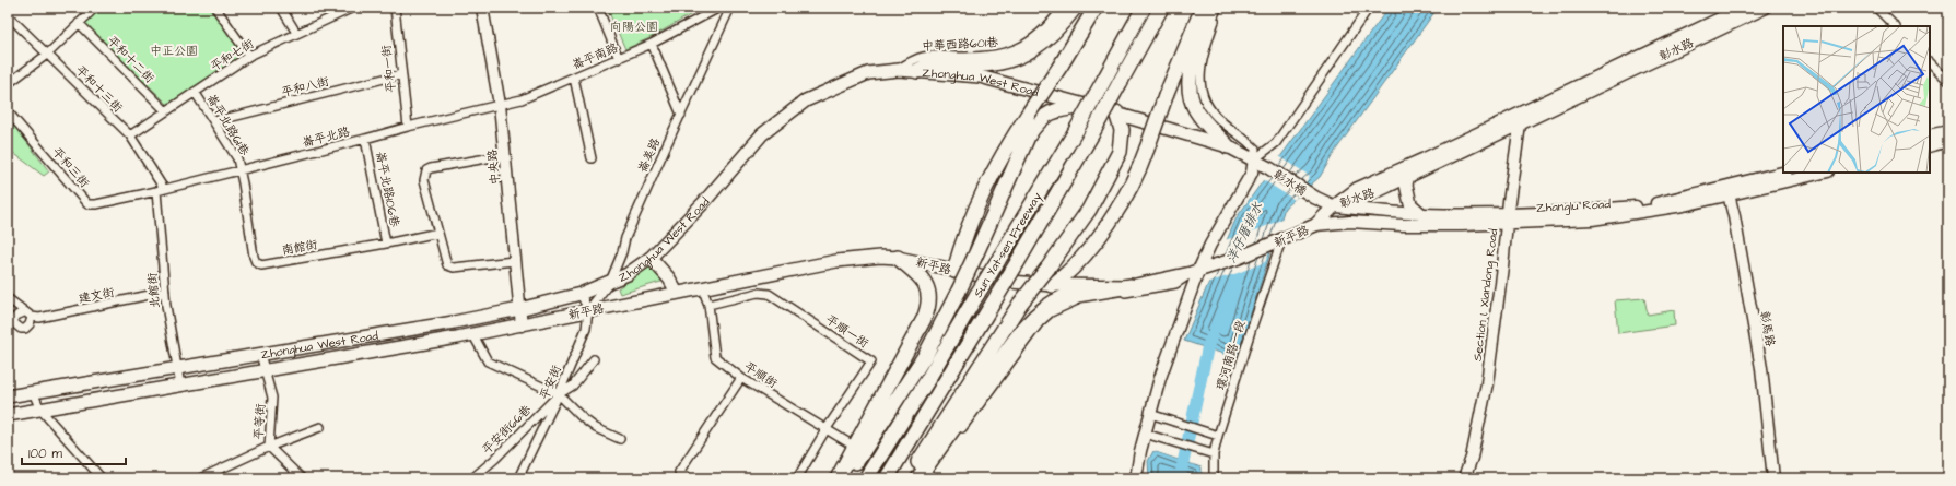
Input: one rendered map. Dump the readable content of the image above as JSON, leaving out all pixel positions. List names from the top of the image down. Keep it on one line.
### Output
{"streets":{"highway":["Sun Yat-sen Freeway"],"main road":["彰水路","Zhonghua West Road","中央路","彰水橋","Zhanglu Road","新平路","Section 1, Xiandong Road","彰馬路"],"street":["中華西路601巷","平和七街","崙平南路","平和十二街","平和一街","平和八街","平和十三街","崙平北路61巷","崙平北路","崙美路","平和三街","崙平北路106巷","南館街","北館街","建文街","平順一街","環河南路一段","平順街","平安街","平等街","平安街66巷"]},"crossings":[["中華西路601巷","Zhonghua West Road"],["彰水路","彰水橋"],["彰水路","Zhanglu Road"],["彰水路","新平路"],["彰水路","Section 1, Xiandong Road"],["平和七街","平和十二街"],["平和七街","平和十三街"],["平和七街","崙平北路61巷"],["崙平南路","崙平北路"],["崙平南路","中央路"],["平和一街","平和八街"],["平和一街","崙平北路"],["Zhonghua West Road","崙美路"],["Zhonghua West Road","中央路"],["Zhonghua West Road","彰水橋"],["Zhonghua West Road","新平路"],["Zhonghua West Road","北館街"],["Zhonghua West Road","平等街"],["平和八街","崙平北路61巷"],["平和十三街","崙平北路"],["平和十三街","平和三街"],["平和十三街","北館街"],["崙平北路61巷","崙平北路"],["崙平北路61巷","南館街"],["崙平北路","平和三街"],["崙平北路","中央路"],["崙平北路","崙平北路106巷"],["崙平北路","南館街"],["崙平北路","北館街"],["崙美路","新平路"],["崙美路","平安街"],["平和三街","北館街"],["中央路","新平路"],["彰水橋","Zhanglu Road"],["彰水橋","新平路"],["崙平北路106巷","南館街"],["Zhanglu Road","新平路"],["Zhanglu Road","Section 1, Xiandong Road"],["Zhanglu Road","彰馬路"],["新平路","環河南路一段"],["新平路","平安街"],["北館街","建文街"],["平順一街","平順街"],["平安街","平安街66巷"]],"water":["洋仔厝排水"],"parks":["向陽公園","中正公園"],"scale_bar":"100 m"}
